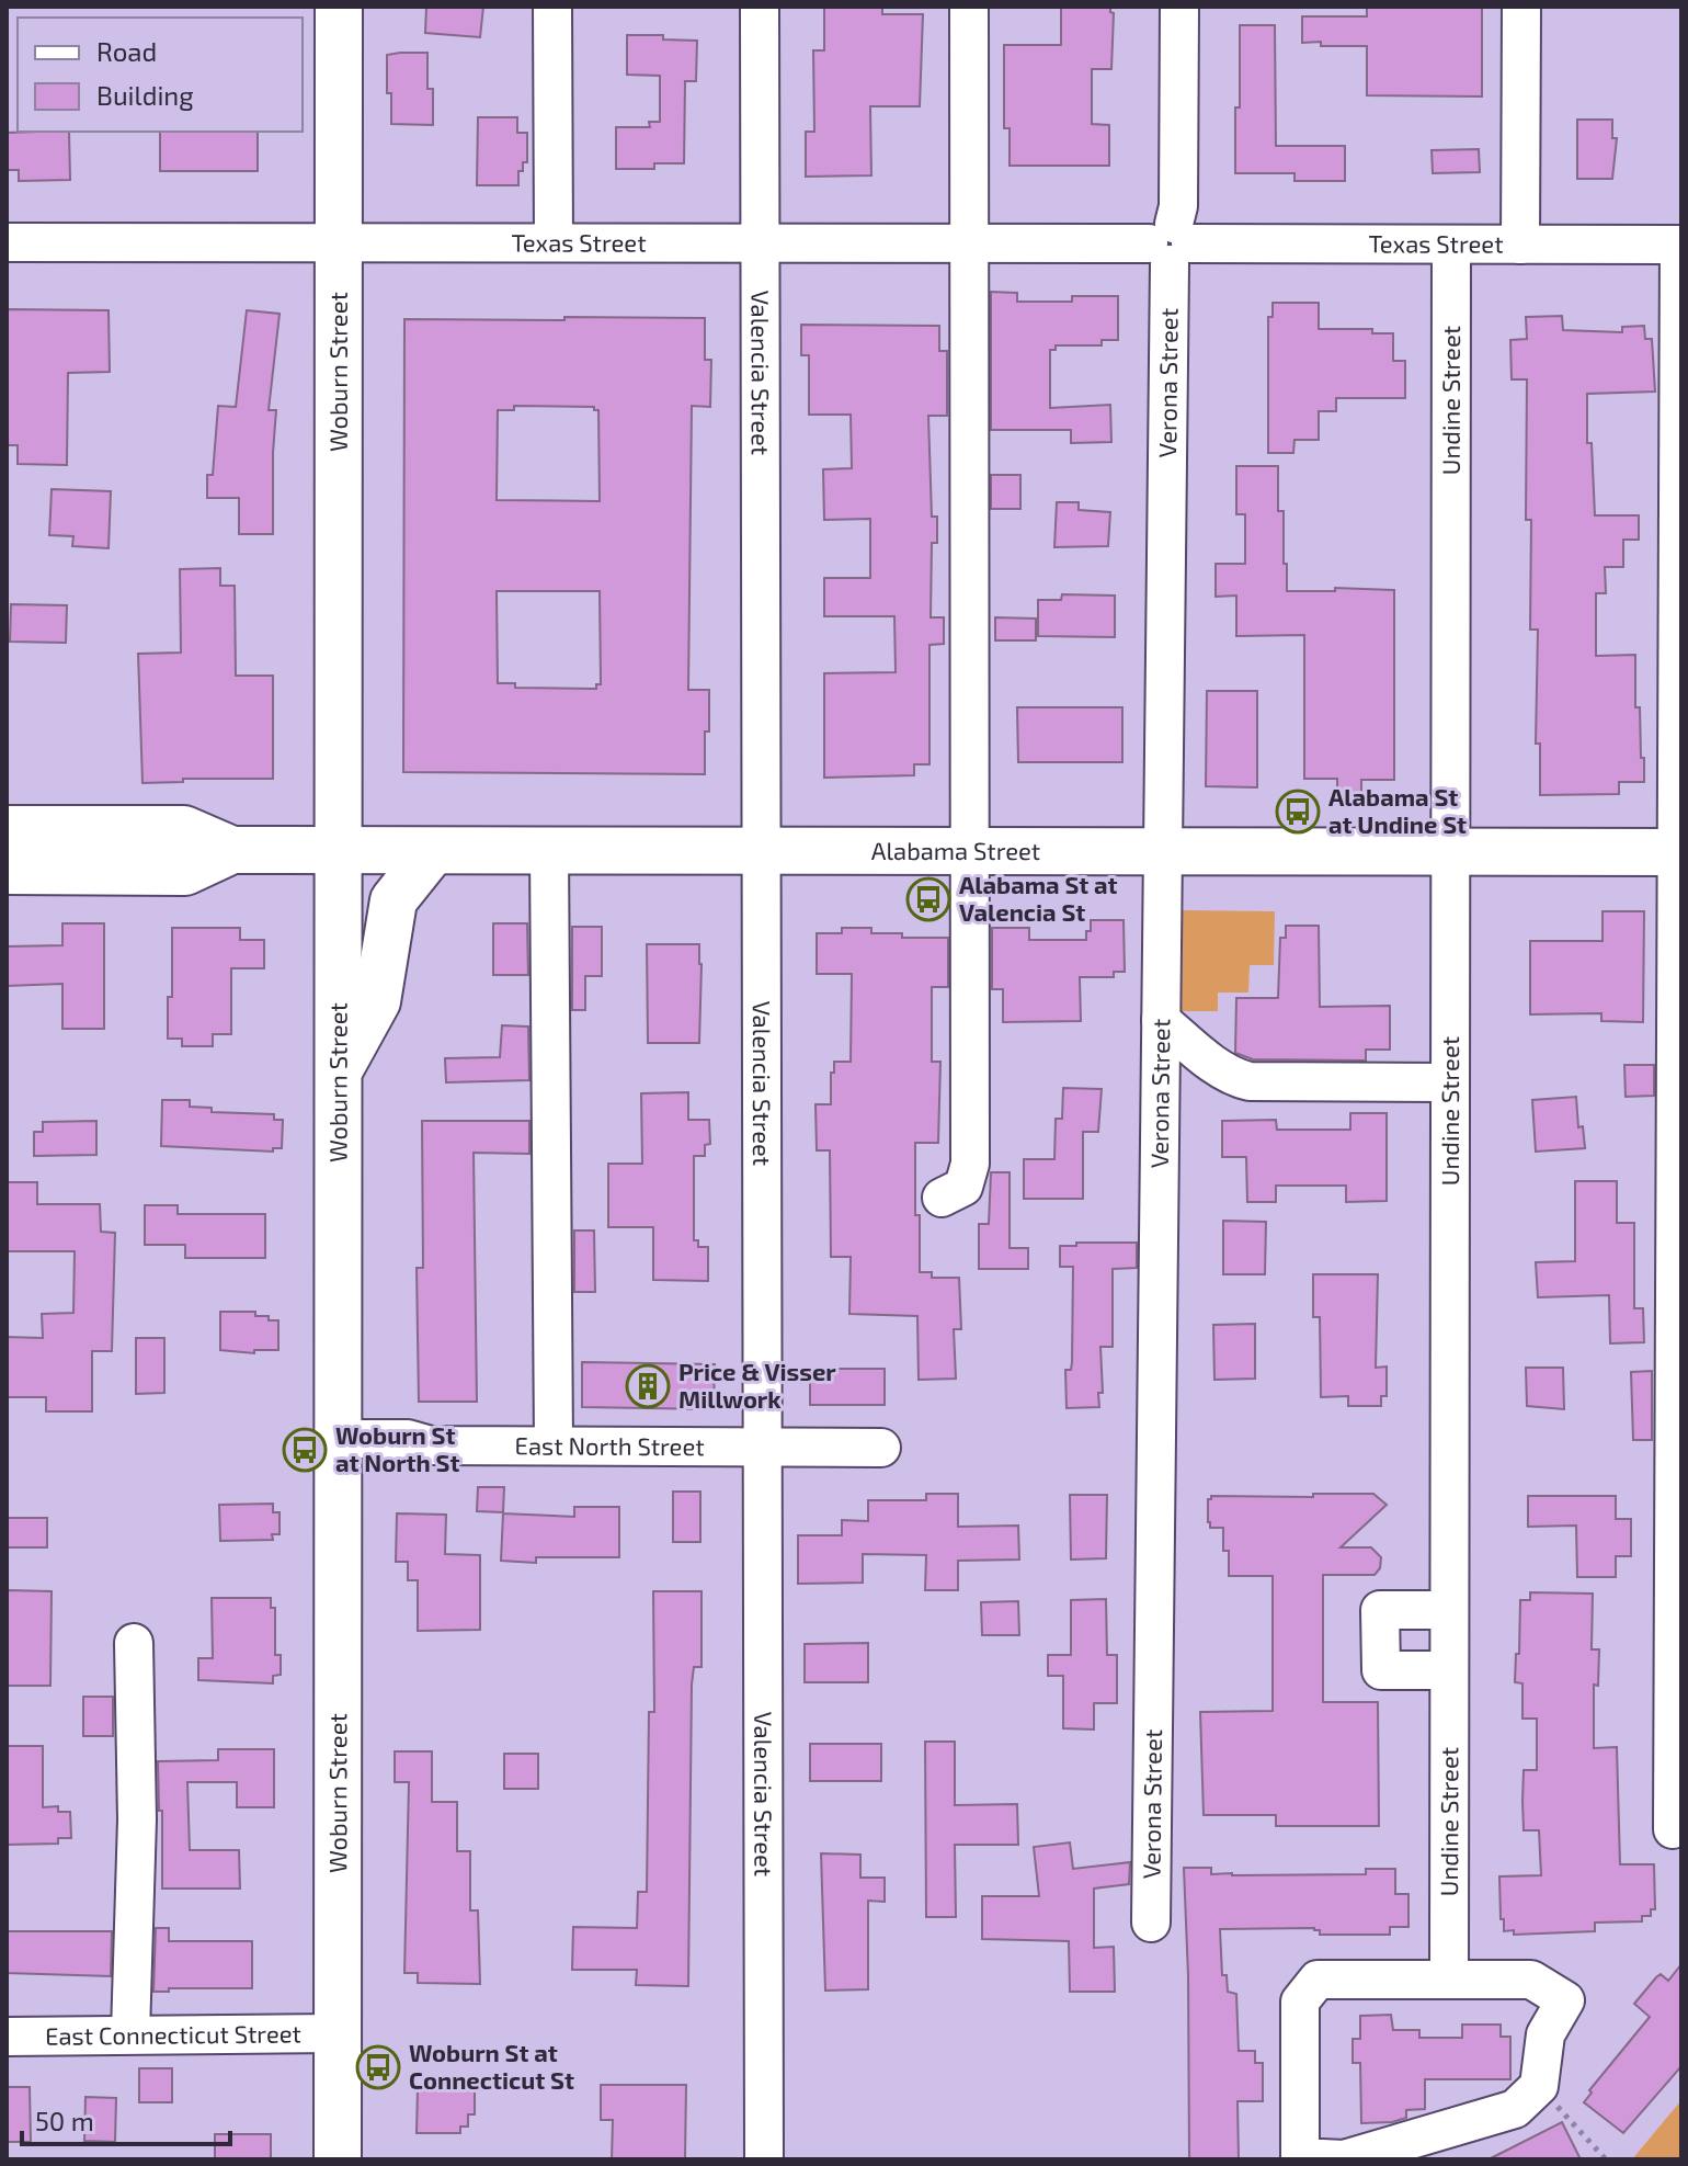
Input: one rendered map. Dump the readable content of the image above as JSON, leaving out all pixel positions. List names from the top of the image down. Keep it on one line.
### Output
{"streets":{"main road":["Woburn Street","Alabama Street"],"street":["Texas Street","Valencia Street","Verona Street","Undine Street","East North Street","East Connecticut Street"]},"crossings":[["Texas Street","Woburn Street"],["Texas Street","Valencia Street"],["Texas Street","Verona Street"],["Texas Street","Undine Street"],["Woburn Street","Alabama Street"],["Woburn Street","East North Street"],["Woburn Street","East Connecticut Street"],["Valencia Street","Alabama Street"],["Valencia Street","East North Street"],["Verona Street","Alabama Street"],["Undine Street","Alabama Street"]],"places":{"bus stop":["Alabama St at Undine St","Alabama St at Valencia St","Woburn St at North St","Woburn St at Connecticut St"],"building":["Price & Visser Millwork"]},"legend":["Road","Building"],"scale_bar":"50 m"}
